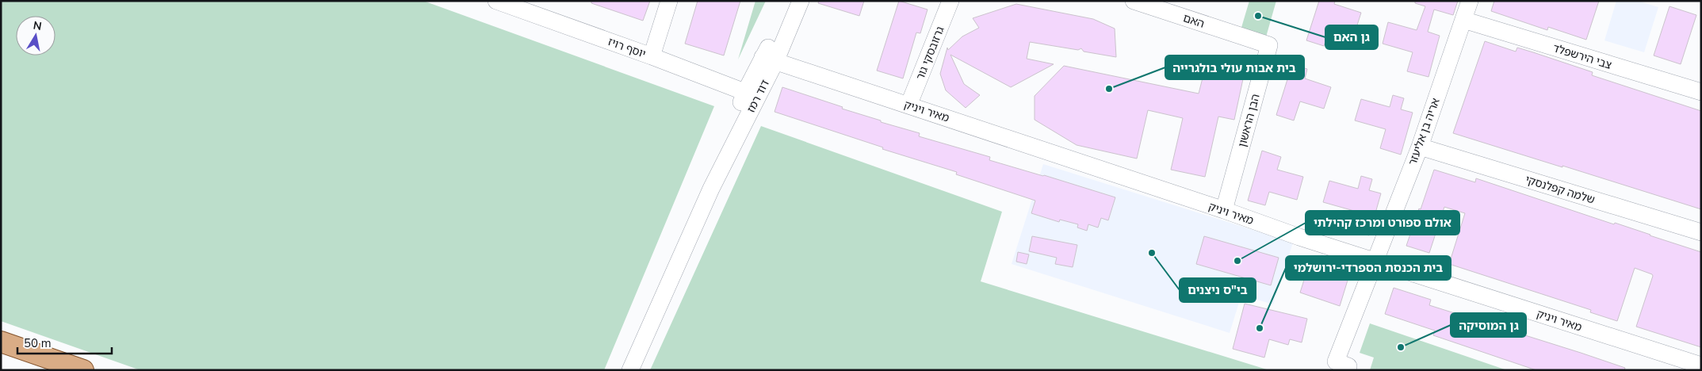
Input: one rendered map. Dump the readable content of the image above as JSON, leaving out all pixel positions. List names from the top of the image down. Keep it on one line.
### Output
{"streets":{"street":["האם","יוסף רויז","גרזובסקי גור","צבי הירשפלד","דוד רמז","מאיר ויניק","הבן הראשון","אריה בן אליעזר","שלמה קפלנסקי"]},"crossings":[["האם","הבן הראשון"],["יוסף רויז","דוד רמז"],["גרזובסקי גור","מאיר ויניק"],["צבי הירשפלד","אריה בן אליעזר"],["דוד רמז","מאיר ויניק"],["מאיר ויניק","הבן הראשון"],["מאיר ויניק","אריה בן אליעזר"],["אריה בן אליעזר","שלמה קפלנסקי"]],"places":["גן האם","בית אבות עולי בולגרייה","בי\"ס ניצנים","אולם ספורט ומרכז קהילתי","בית הכנסת הספרדי-ירושלמי","גן המוסיקה"],"scale_bar":"50 m","north":"top"}
